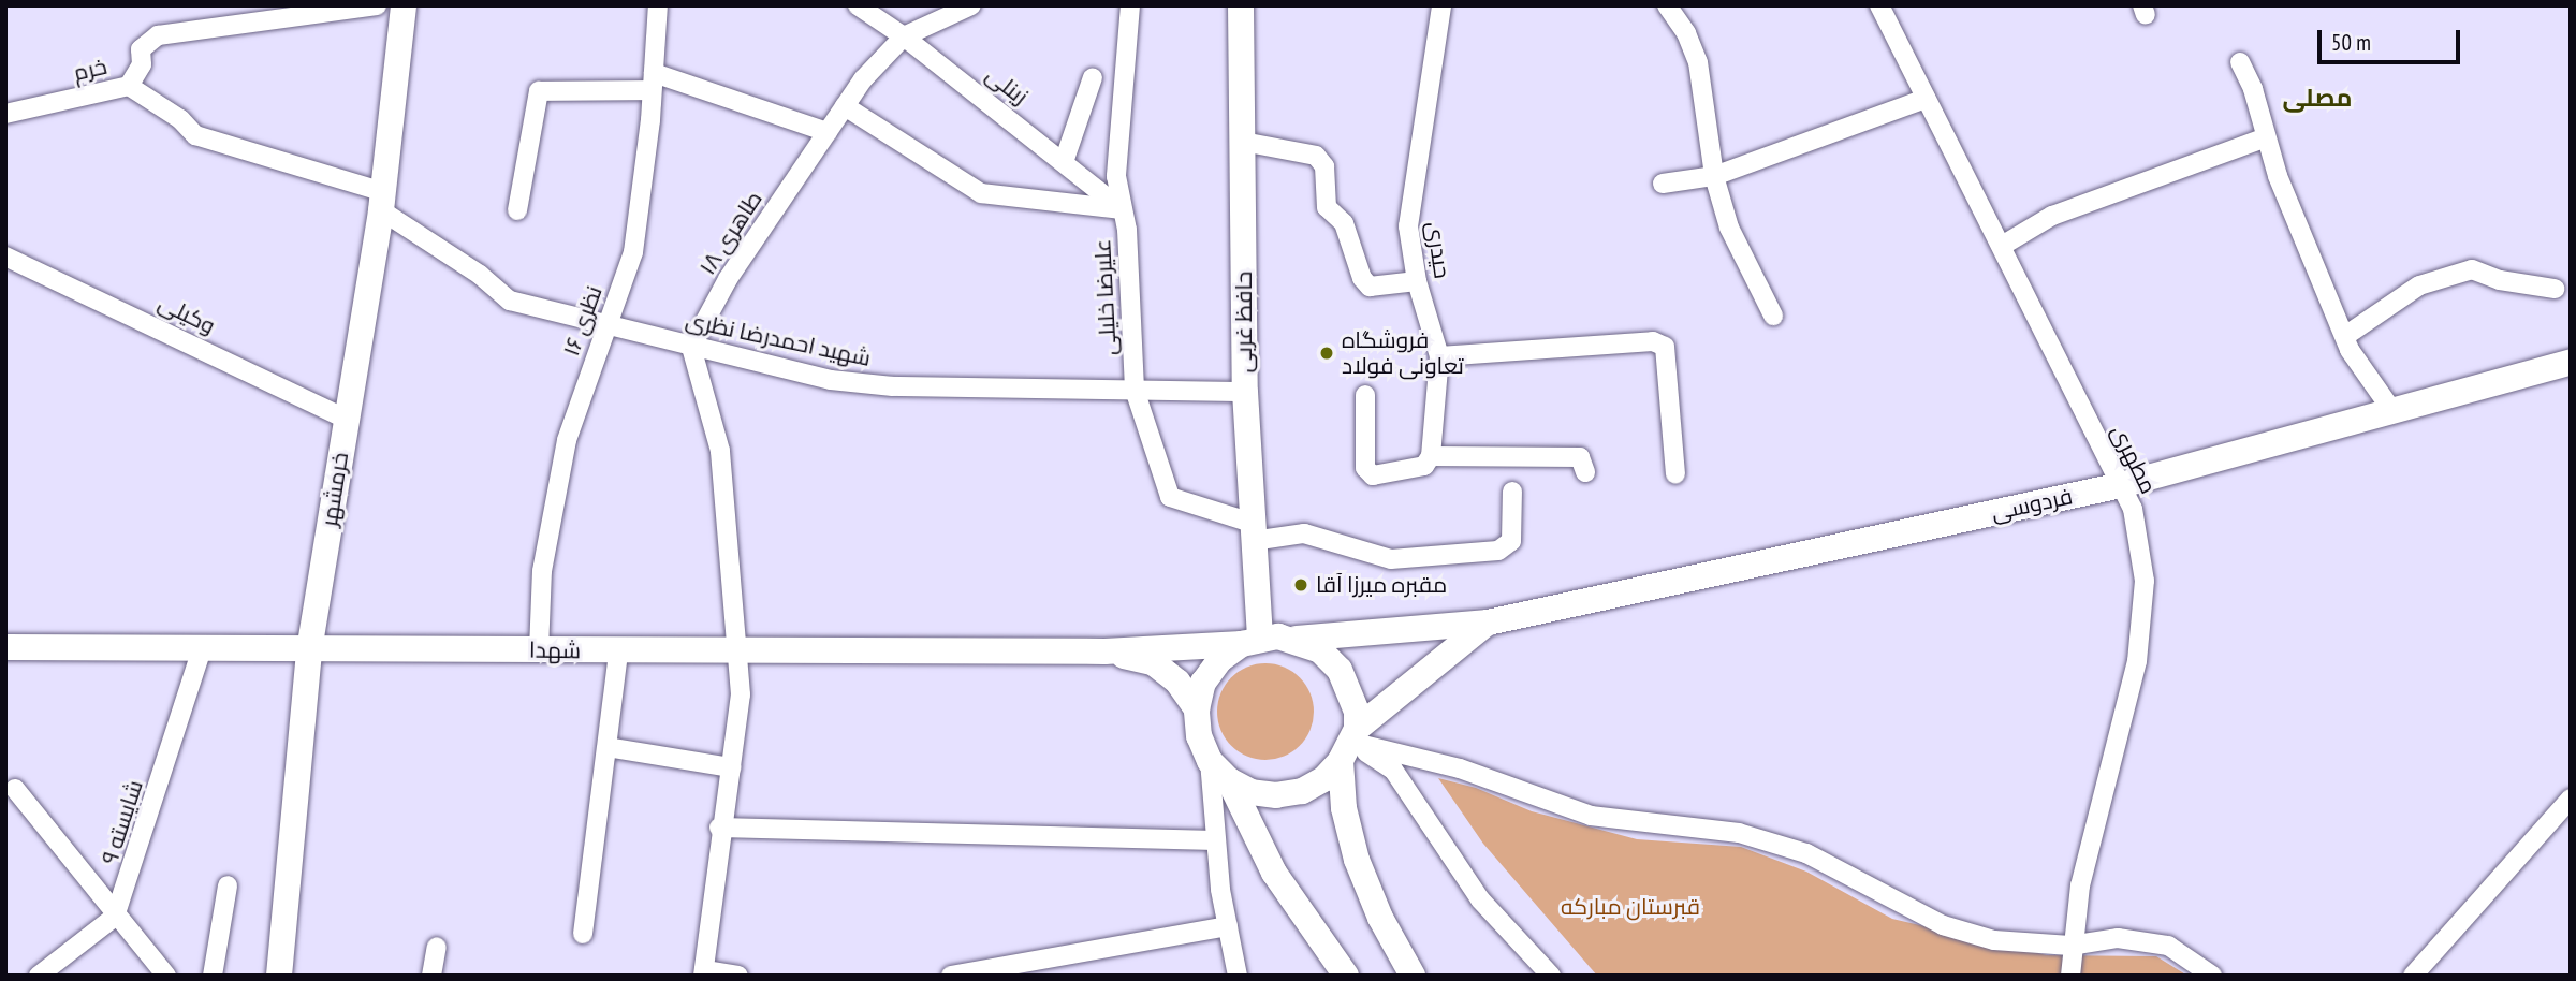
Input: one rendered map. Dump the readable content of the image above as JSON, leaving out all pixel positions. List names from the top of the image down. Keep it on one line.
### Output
{"streets":{"main road":["حافظ غربی","خرمشهر","فردوسی","شهدا"],"street":["خرم","زینلی","طاهری ۱۸","حیدری","علیرضا خلیلی","وکیلی","نظری ۱۶","شهید احمدرضا نظری","مطهری","شایسته ۹"]},"crossings":[["خرم","شهید احمدرضا نظری"],["زینلی","طاهری ۱۸"],["زینلی","علیرضا خلیلی"],["طاهری ۱۸","شهید احمدرضا نظری"],["علیرضا خلیلی","حافظ غربی"],["علیرضا خلیلی","شهید احمدرضا نظری"],["وکیلی","خرمشهر"],["نظری ۱۶","شهید احمدرضا نظری"],["نظری ۱۶","شهدا"],["حافظ غربی","شهید احمدرضا نظری"],["حافظ غربی","فردوسی"],["شهید احمدرضا نظری","خرمشهر"],["مطهری","فردوسی"],["خرمشهر","شهدا"],["شهدا","شایسته ۹"]],"districts":["مصلی"],"parks":["قبرستان مبارکه"],"places":["فروشگاه تعاونی فولاد","مقبره میرزا آقا"],"scale_bar":"50 m"}
